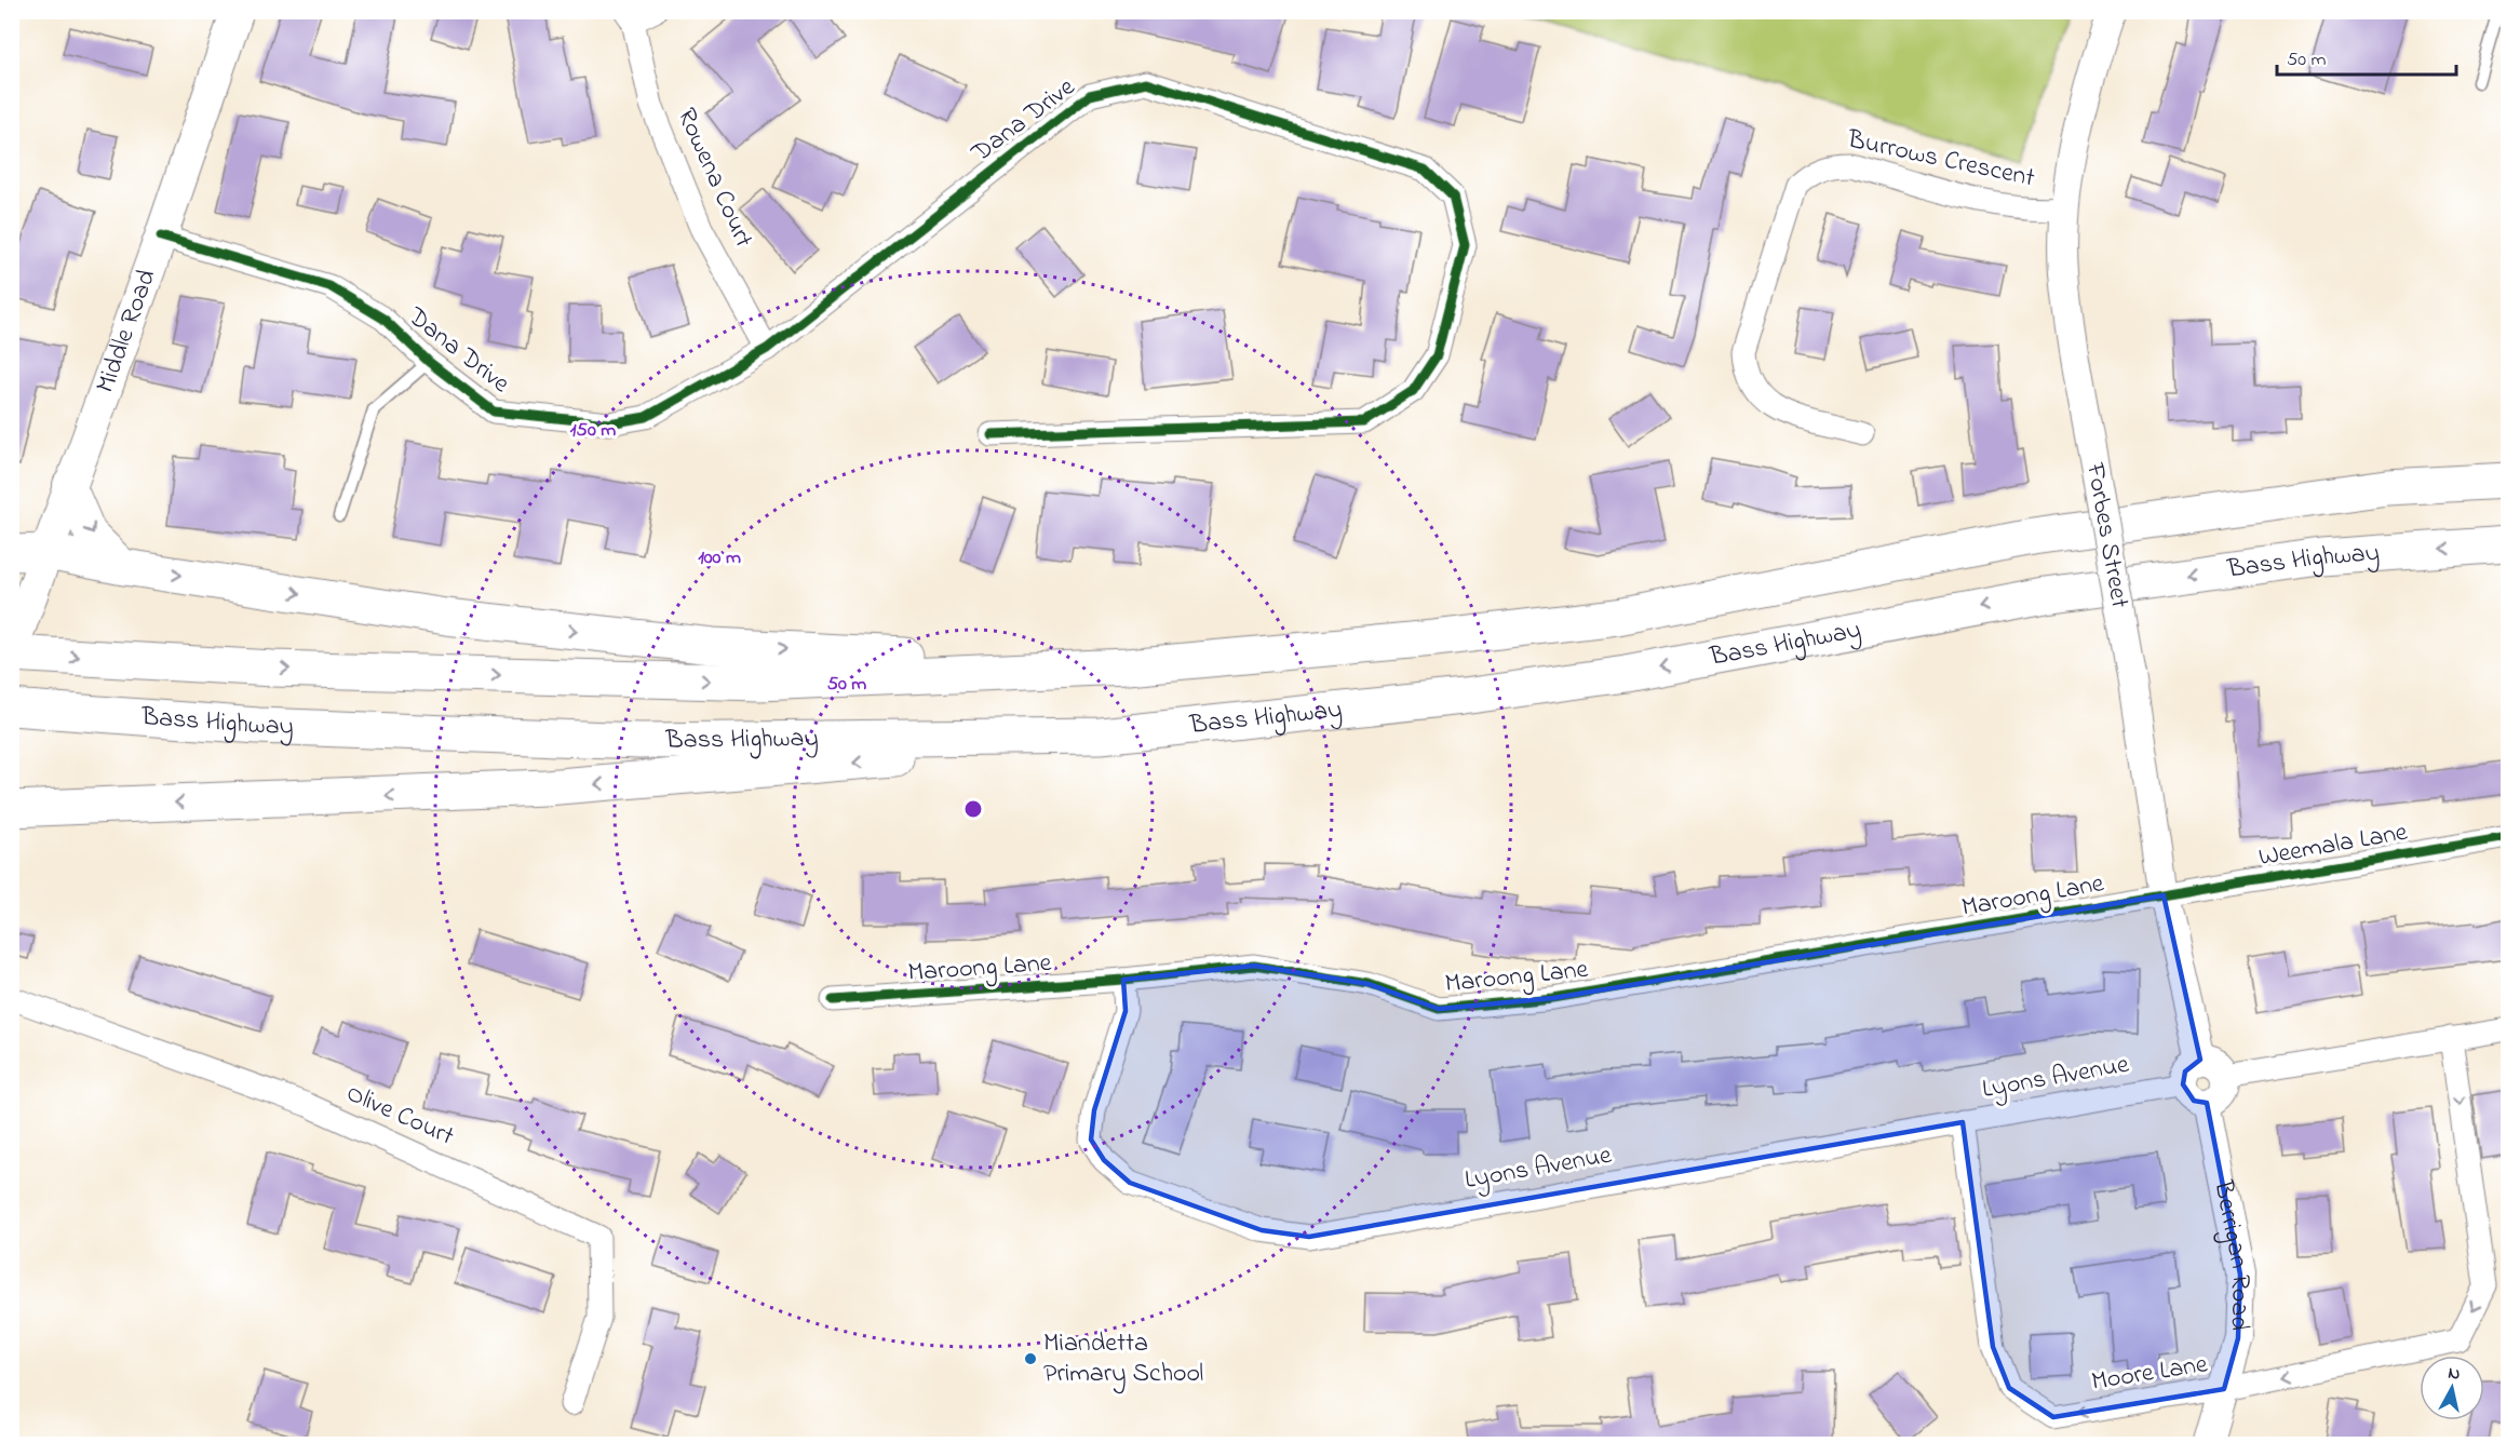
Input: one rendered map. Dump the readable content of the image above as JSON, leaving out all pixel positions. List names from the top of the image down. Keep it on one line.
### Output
{"streets":{"highway":["Bass Highway"],"main road":["Middle Road"],"street":["Dana Drive","Burrows Crescent","Rowena Court","Forbes Street","Weemala Lane","Maroong Lane","Lyons Avenue","Olive Court","Berrigan Road","Moore Lane"]},"crossings":[["Dana Drive","Rowena Court"],["Dana Drive","Middle Road"],["Burrows Crescent","Forbes Street"],["Forbes Street","Weemala Lane"],["Forbes Street","Maroong Lane"],["Forbes Street","Lyons Avenue"],["Forbes Street","Berrigan Road"],["Weemala Lane","Maroong Lane"],["Maroong Lane","Lyons Avenue"],["Lyons Avenue","Berrigan Road"],["Lyons Avenue","Moore Lane"],["Berrigan Road","Moore Lane"]],"places":["Miandetta Primary School"],"scale_bar":"50 m","north":"top","rings":["150 m","100 m","50 m"]}
